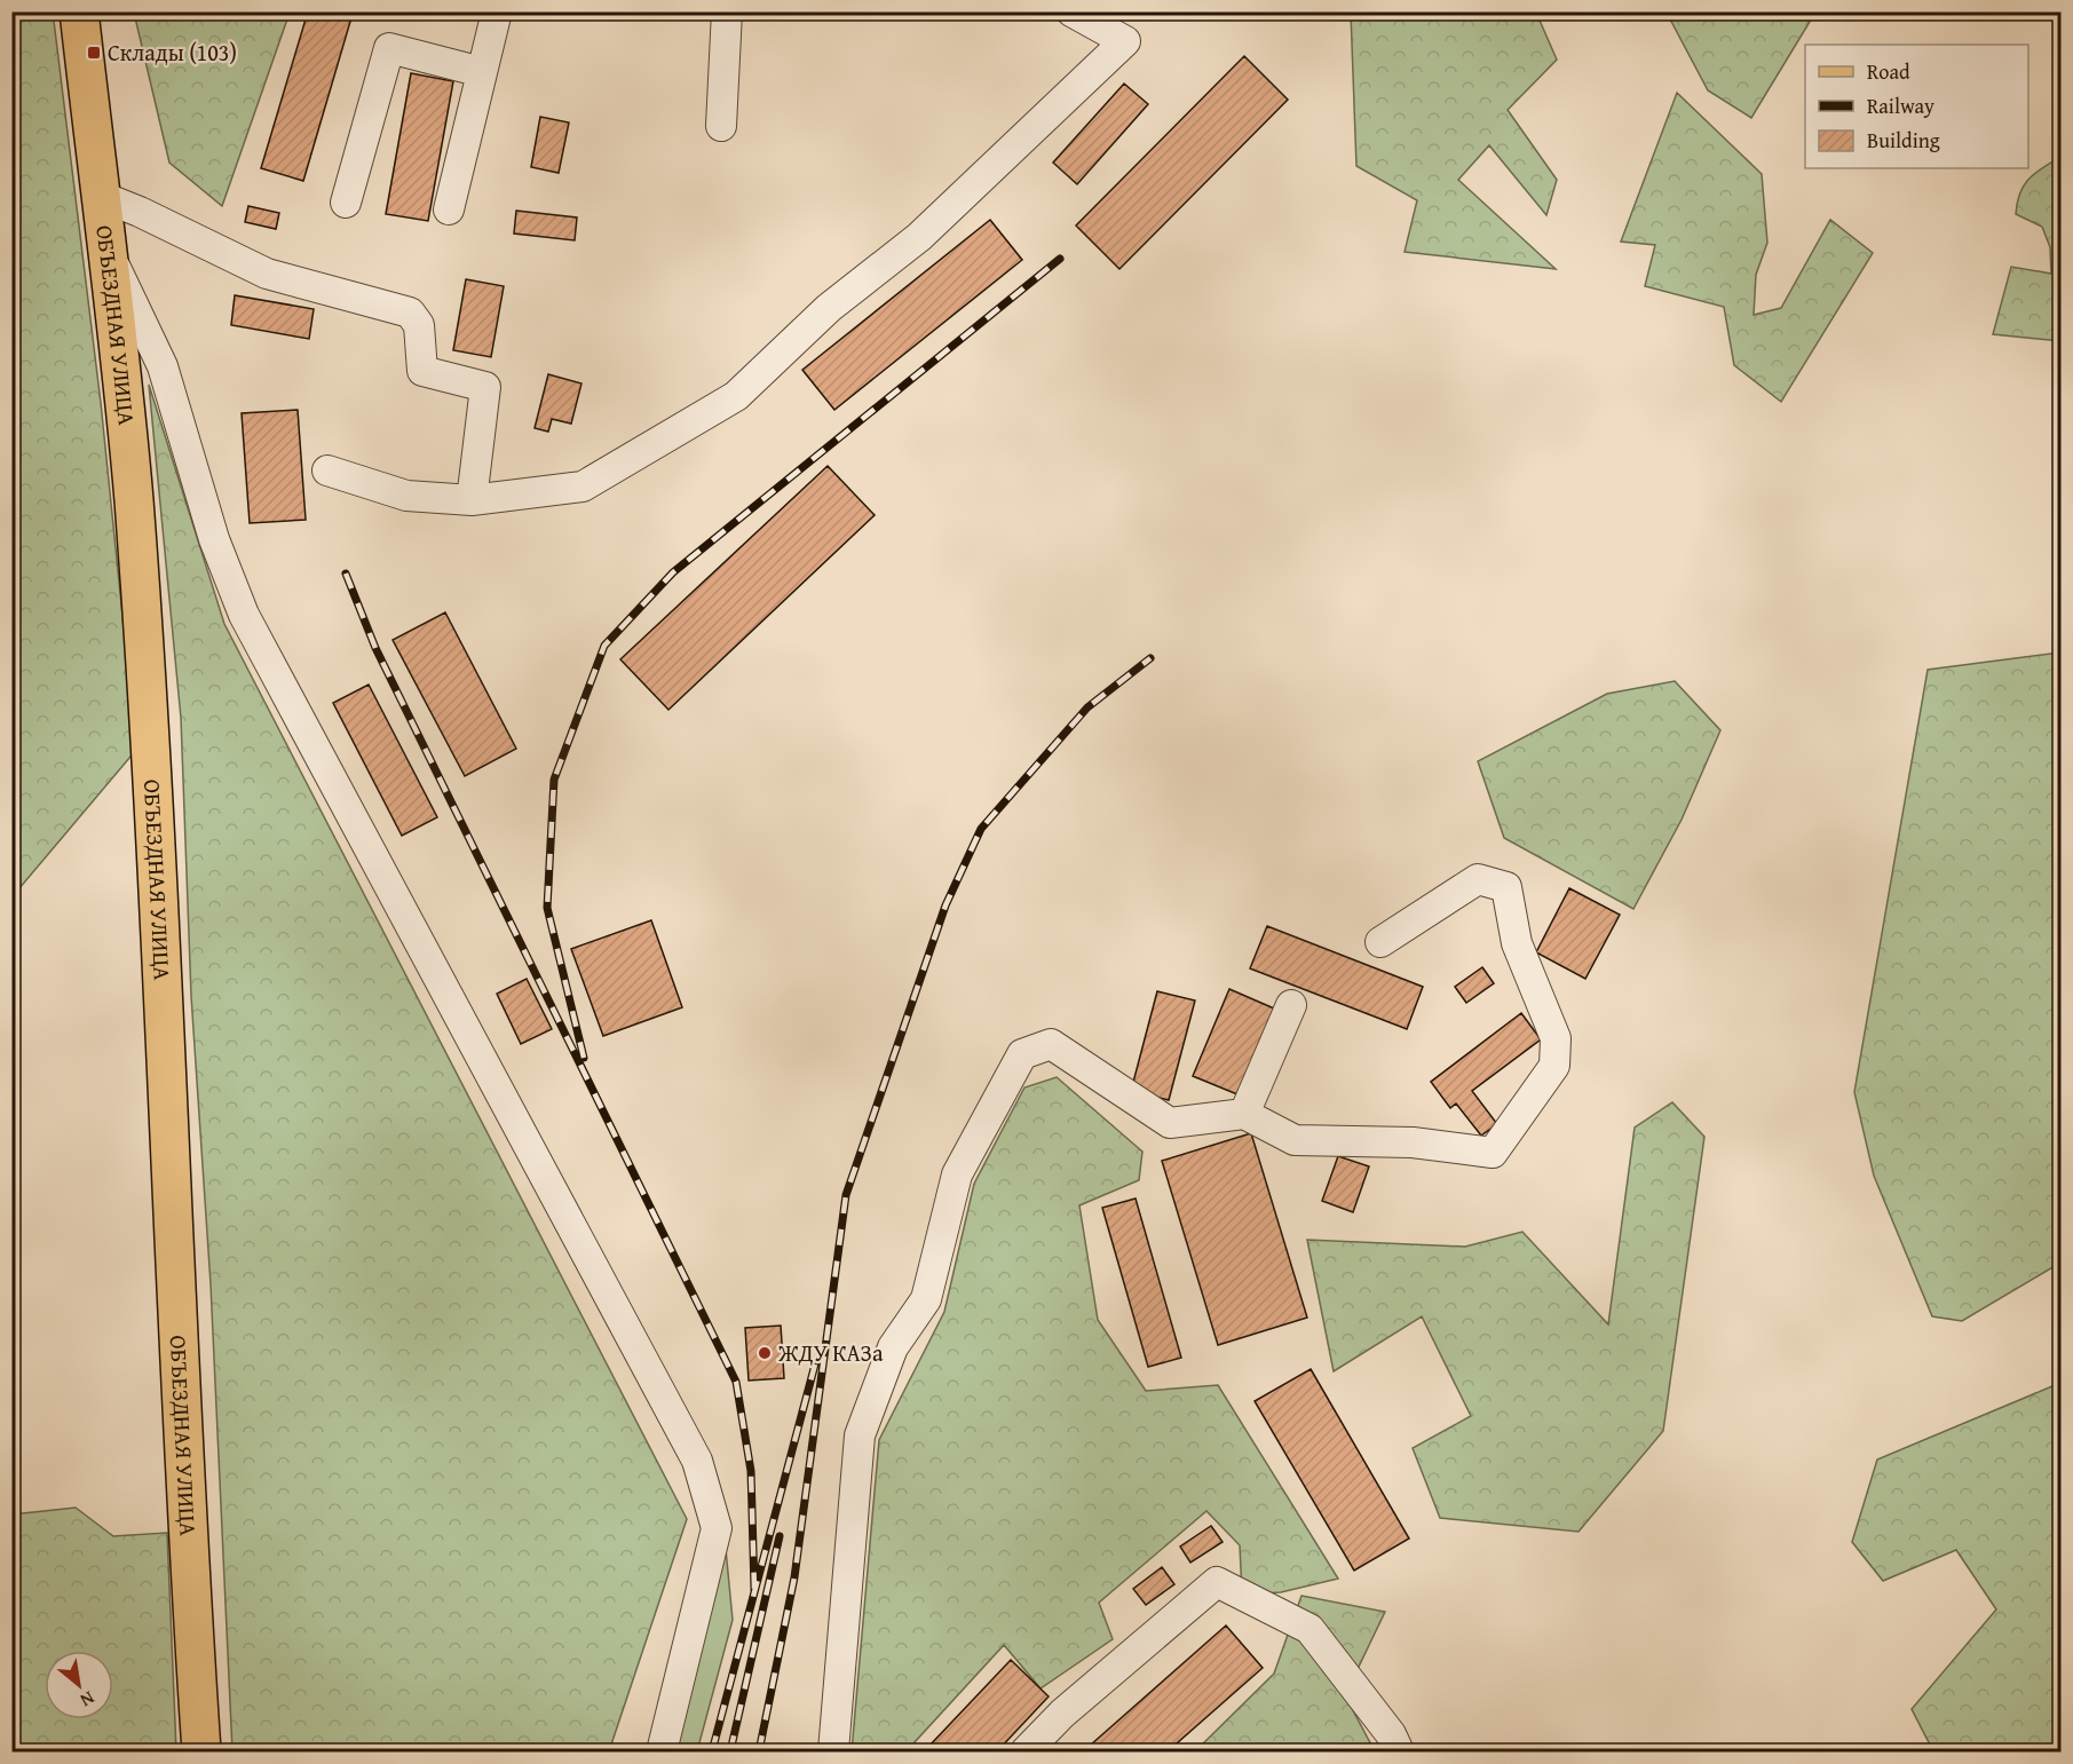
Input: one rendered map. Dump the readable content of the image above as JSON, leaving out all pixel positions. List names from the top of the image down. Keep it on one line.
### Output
{"streets":{"main road":["ОБЪЕЗДНАЯ УЛИЦА"]},"places":{"transit":["Склады (103)"],"other":["ЖДУ КАЗа"]},"legend":["Road","Railway","Building"],"north":"bottom right"}
